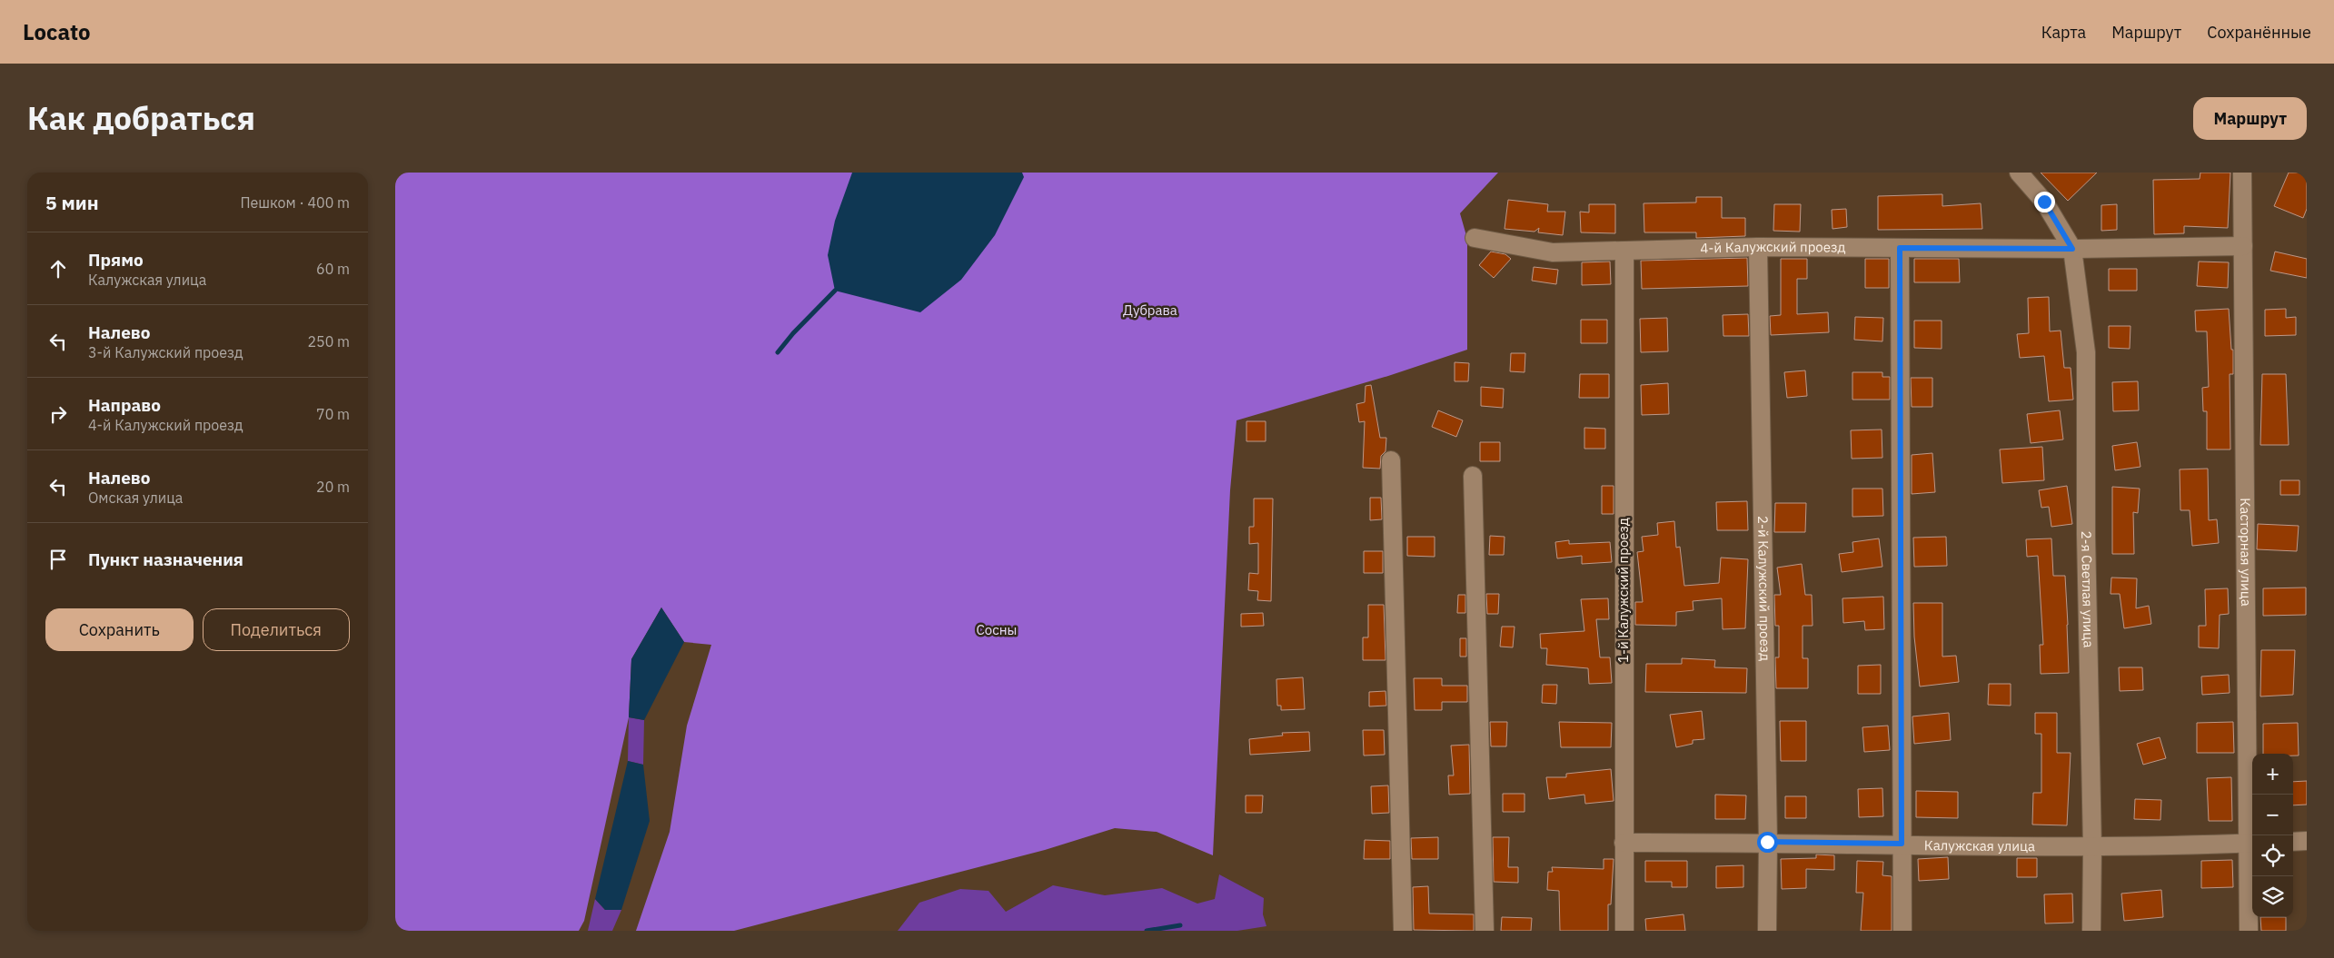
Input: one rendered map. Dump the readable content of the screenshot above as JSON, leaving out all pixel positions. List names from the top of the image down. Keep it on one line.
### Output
{"streets":{"street":["4-й Калужский проезд","Касторная улица","2-й Калужский проезд","2-я Светлая улица","1-й Калужский проезд","Калужская улица"]},"crossings":[["4-й Калужский проезд","Касторная улица"],["4-й Калужский проезд","2-й Калужский проезд"],["4-й Калужский проезд","2-я Светлая улица"],["4-й Калужский проезд","1-й Калужский проезд"],["Касторная улица","Калужская улица"],["2-й Калужский проезд","Калужская улица"],["2-я Светлая улица","Калужская улица"],["1-й Калужский проезд","Калужская улица"]],"parks":["Дубрава","Сосны"],"page":{"header":"Locato","nav":["Карта","Маршрут","Сохранённые"],"title":"Как добраться","buttons":["Маршрут",["Сохранить","Поделиться"]],"heading":["5 мин","Пешком · 400 m"],"list":[["Прямо","Калужская улица","60 m"],["Налево","3-й Калужский проезд","250 m"],["Направо","4-й Калужский проезд","70 m"],["Налево","Омская улица","20 m"],"Пункт назначения"],"map_buttons":["+","−"]}}
